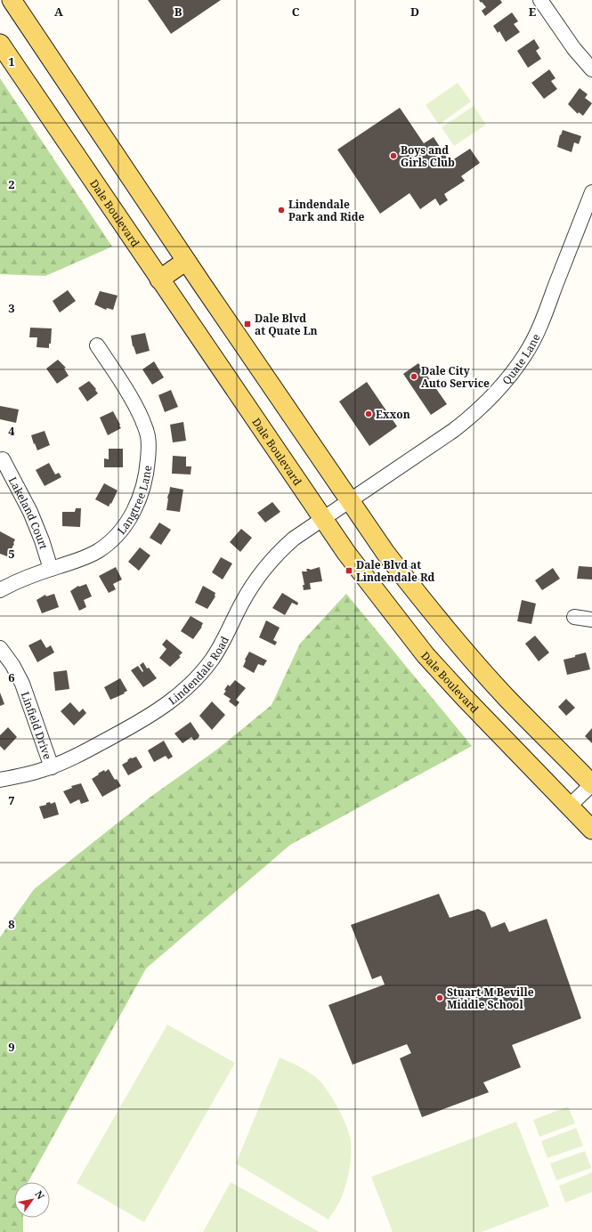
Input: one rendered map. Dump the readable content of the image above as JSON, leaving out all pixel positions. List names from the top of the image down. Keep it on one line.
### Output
{"streets":{"main road":["Dale Boulevard"],"street":["Quate Lane","Langtree Lane","Lakeland Court","Lindendale Road","Linfield Drive"]},"crossings":[["Dale Boulevard","Lindendale Road"],["Quate Lane","Lindendale Road"],["Langtree Lane","Lakeland Court"],["Lindendale Road","Linfield Drive"]],"places":{"other":["Boys and Girls Club","Lindendale Park and Ride","Dale City Auto Service","Exxon","Stuart M Beville Middle School"],"transit":["Dale Blvd at Quate Ln","Dale Blvd at Lindendale Rd"]},"north":"top right","grid":{"columns":["A","B","C","D","E"],"rows":["1","2","3","4","5","6","7","8","9"]}}
